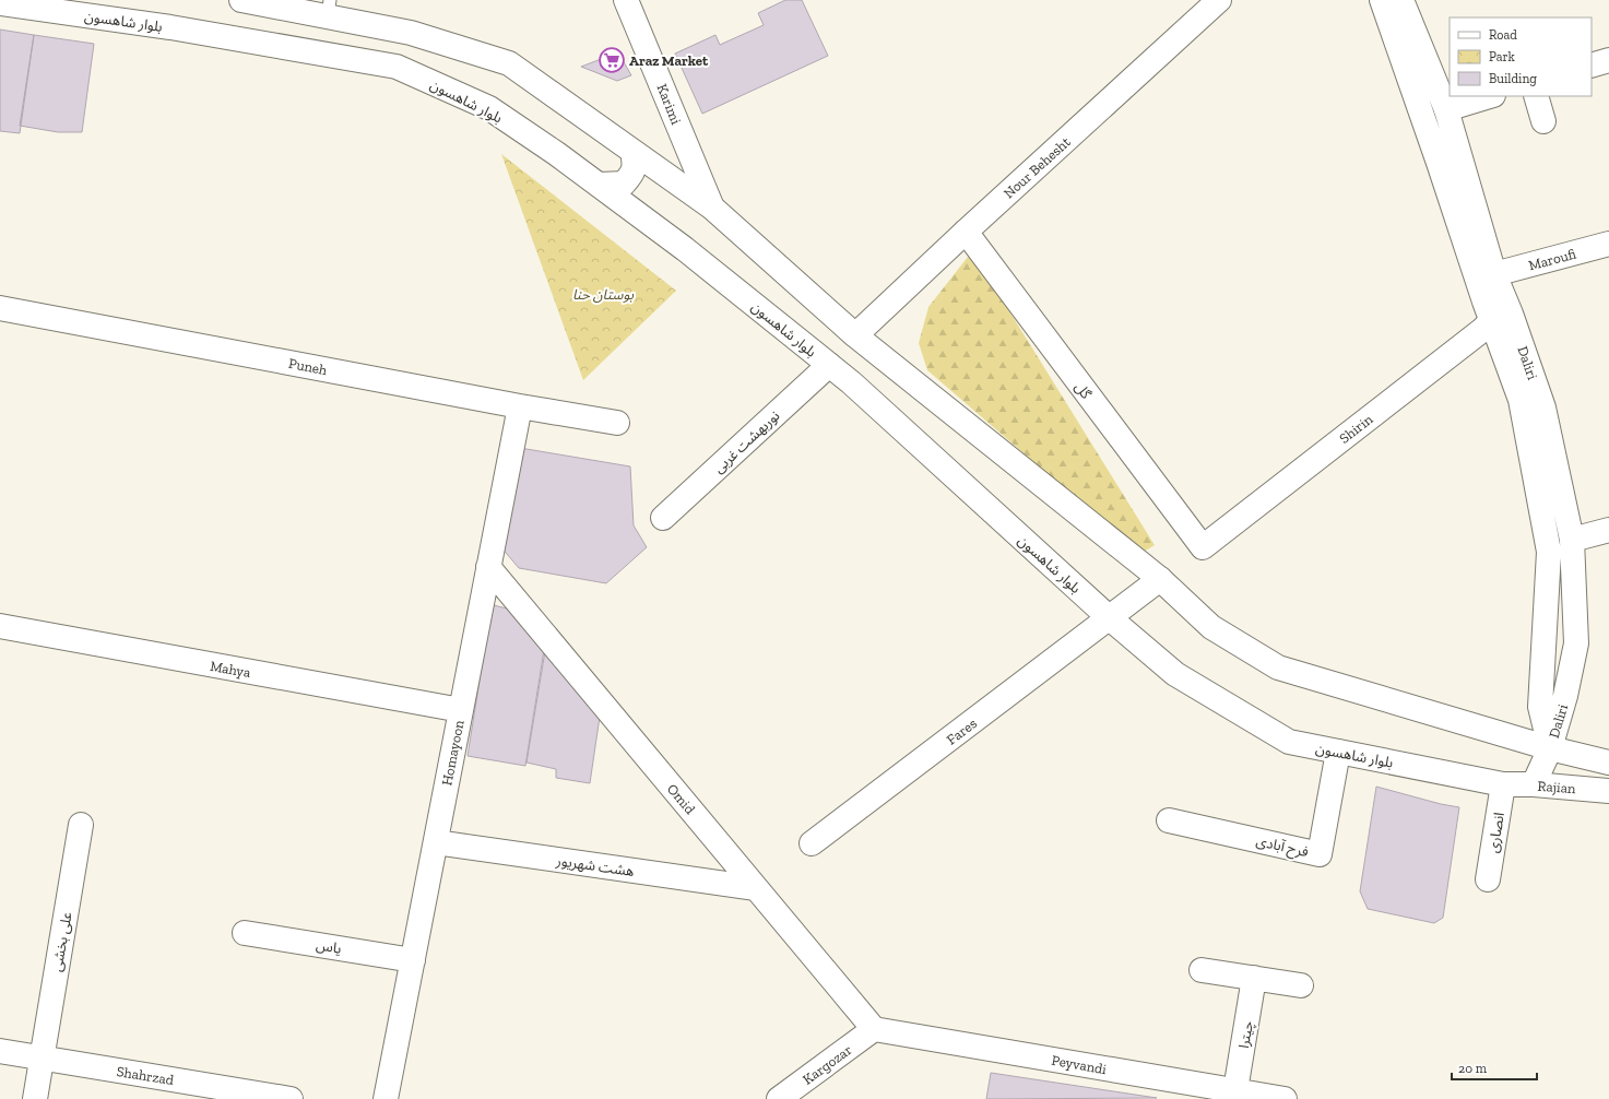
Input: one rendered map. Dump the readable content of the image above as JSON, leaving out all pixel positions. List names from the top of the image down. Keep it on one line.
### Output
{"streets":{"street":["بلوار شاهسون","Karimi","Nour Behesht","Maroufi","Daliri","Puneh","گل","Shirin","نوربهشت غربی","Mahya","Fares","Homayoon","Rajian","Omid","انصاری","فرح آبادی","هشت شهریور","علی بخشی","یاس","چیترا","Kargozar","Peyvandi","Shahrzad"]},"crossings":[["بلوار شاهسون","نوربهشت غربی"],["بلوار شاهسون","Fares"],["بلوار شاهسون","Rajian"],["بلوار شاهسون","انصاری"],["بلوار شاهسون","فرح آبادی"],["Nour Behesht","گل"],["Maroufi","Daliri"],["Daliri","Shirin"],["Puneh","Homayoon"],["گل","Shirin"],["Mahya","Homayoon"],["Homayoon","Omid"],["Homayoon","هشت شهریور"],["Homayoon","یاس"],["Rajian","انصاری"],["Omid","هشت شهریور"],["Omid","Kargozar"],["Omid","Peyvandi"],["علی بخشی","Shahrzad"],["چیترا","Peyvandi"],["Kargozar","Peyvandi"]],"parks":["بوستان حنا"],"places":{"supermarket":["Araz Market"]},"legend":["Road","Park","Building"],"scale_bar":"20 m"}
